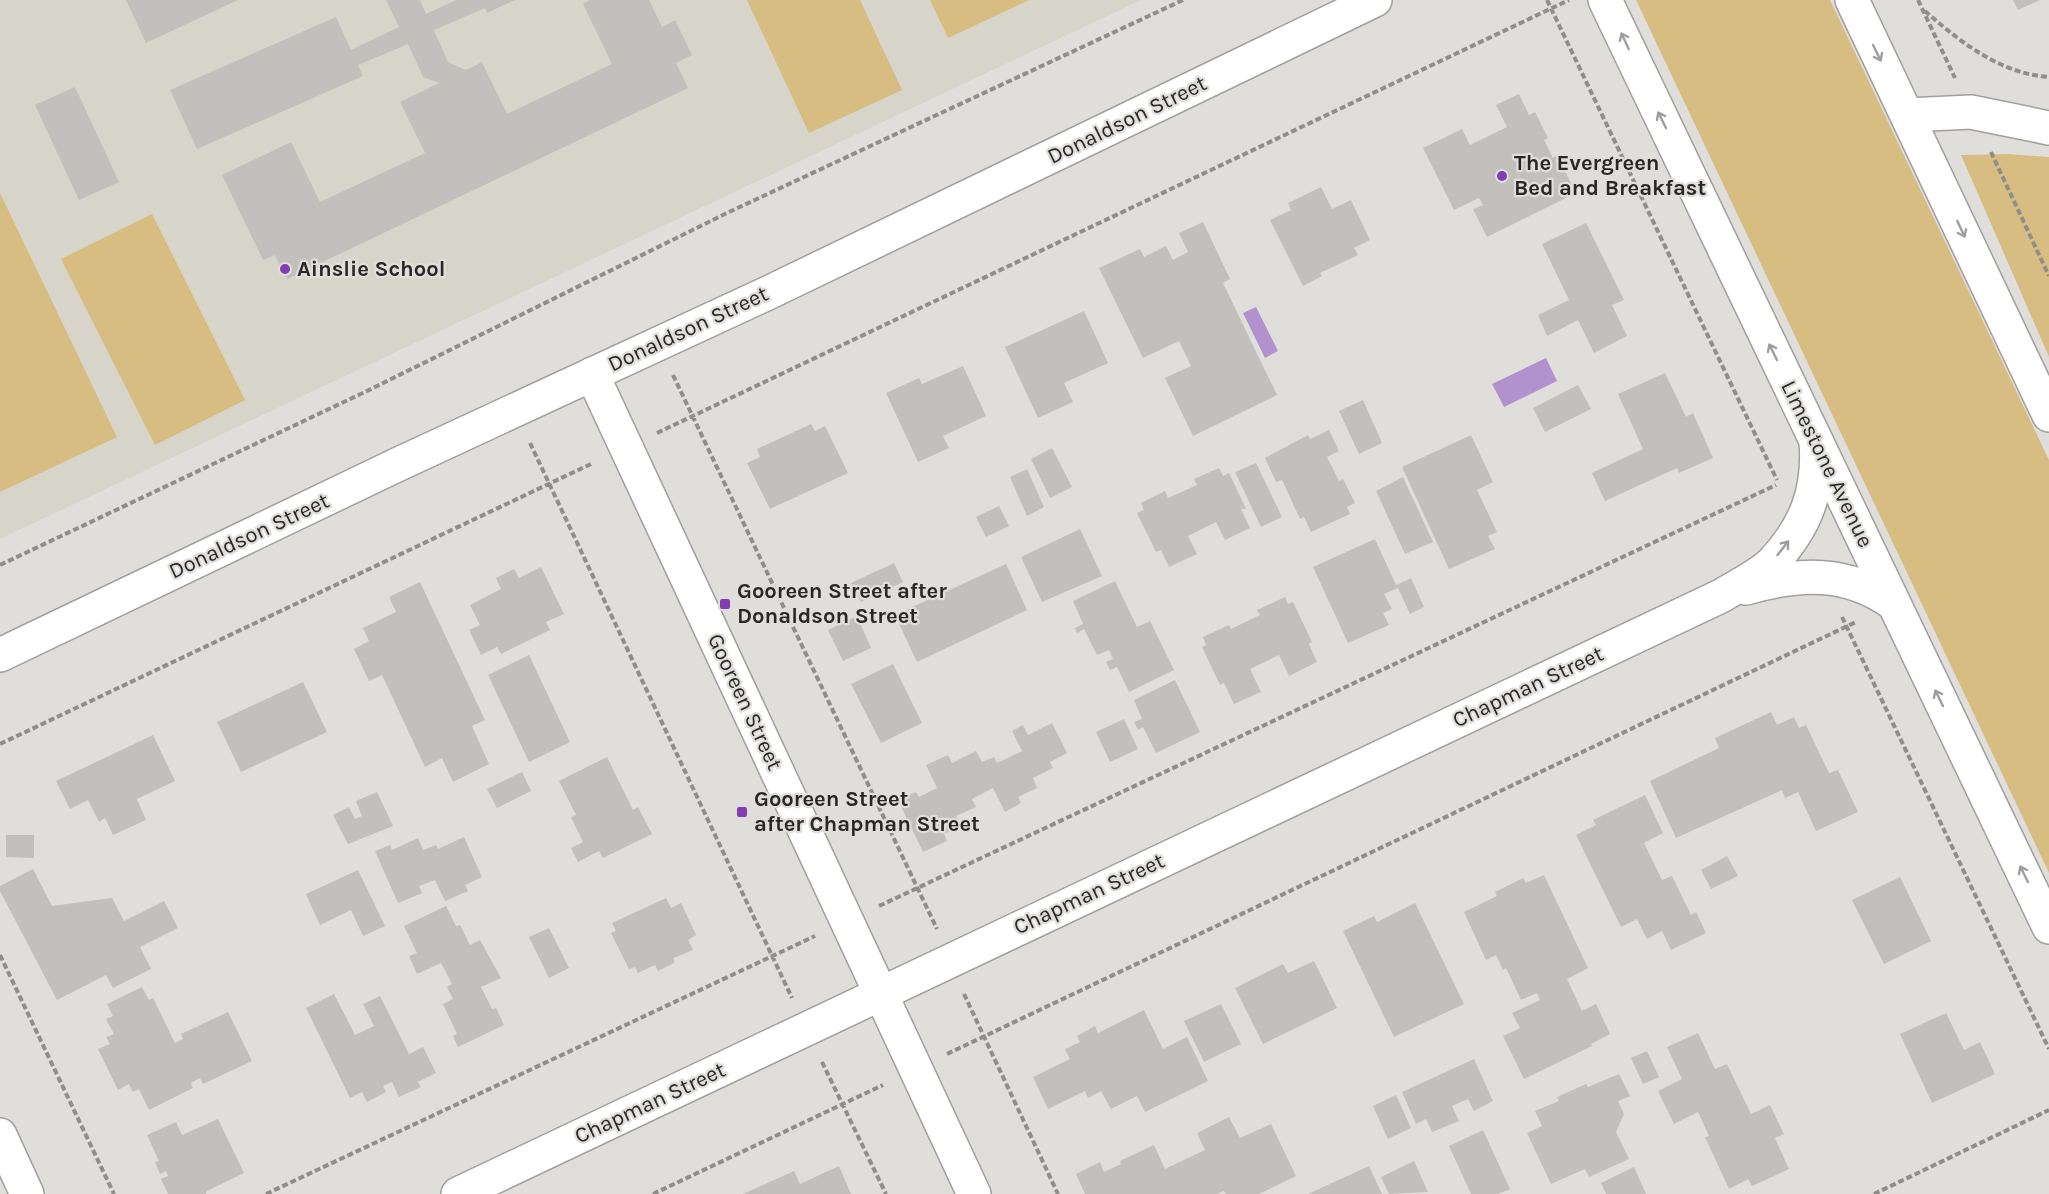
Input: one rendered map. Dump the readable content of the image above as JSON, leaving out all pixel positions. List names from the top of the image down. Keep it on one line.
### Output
{"streets":{"street":["Donaldson Street","Limestone Avenue","Chapman Street","Gooreen Street"]},"crossings":[["Donaldson Street","Gooreen Street"],["Limestone Avenue","Chapman Street"],["Chapman Street","Gooreen Street"]],"places":{"other":["The Evergreen Bed and Breakfast","Ainslie School"],"transit":["Gooreen Street after Donaldson Street","Gooreen Street after Chapman Street"]}}
